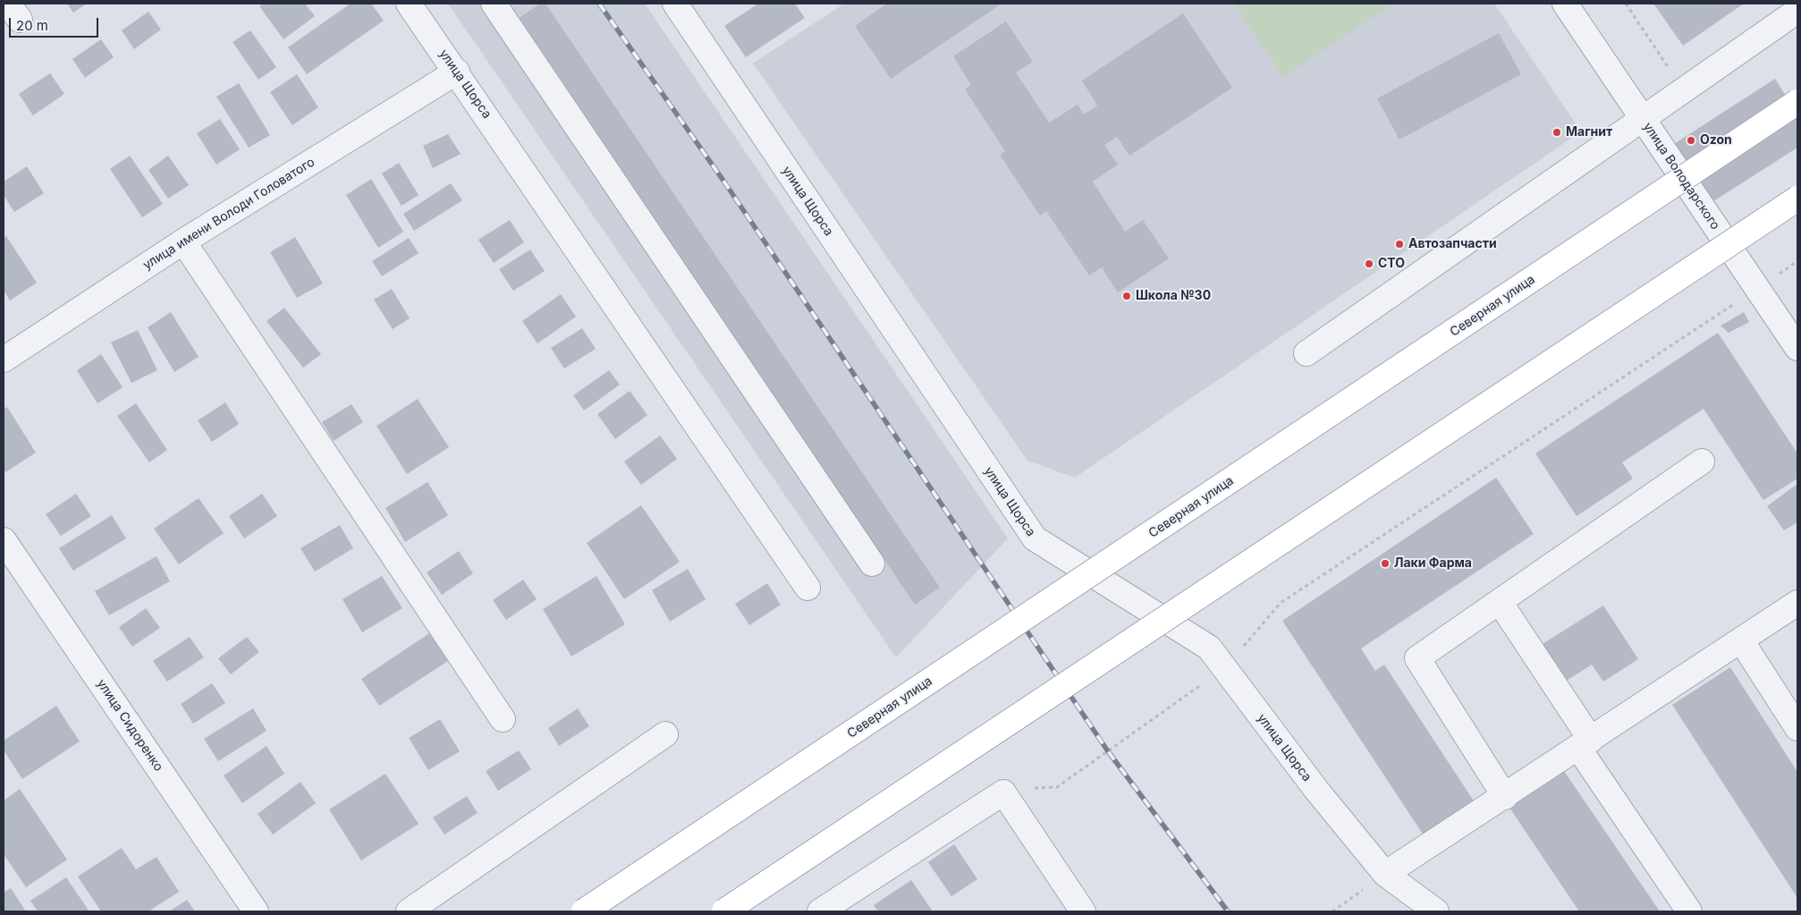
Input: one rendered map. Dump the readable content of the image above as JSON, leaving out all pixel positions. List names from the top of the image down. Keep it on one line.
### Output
{"streets":{"main road":["Северная улица"],"street":["улица Щорса","улица Володарского","улица имени Володи Головатого","улица Сидоренко"]},"crossings":[["улица Щорса","улица имени Володи Головатого"]],"places":["Магнит","Ozon","Автозапчасти","СТО","Школа №30","Лаки Фарма"],"scale_bar":"20 m"}
